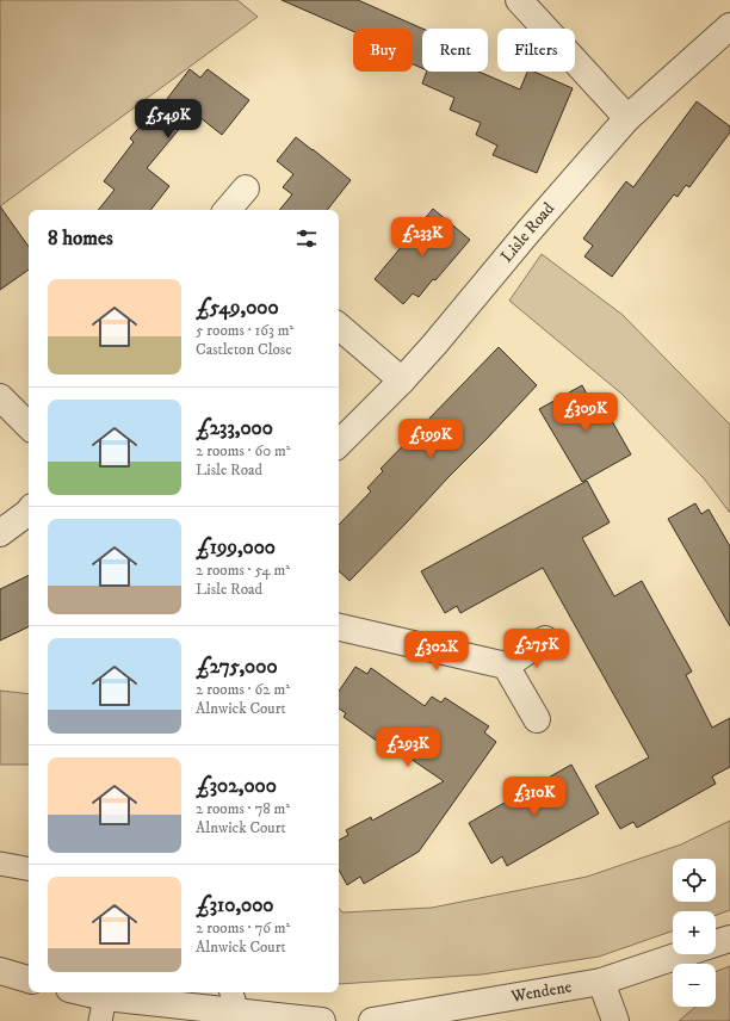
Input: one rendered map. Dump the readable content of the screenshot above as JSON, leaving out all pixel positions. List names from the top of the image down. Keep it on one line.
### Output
{"streets":{"street":["Lisle Road","Wendene"]},"page":{"chip":["Buy","Rent","Filters"],"price":["£549K","£233K","£309K","£199K","£275K","£302K","£293K","£310K"],"heading":"8 homes","list":[{"name":"£549,000","note":"5 rooms · 163 m² · Castleton Close"},{"name":"£233,000","note":"2 rooms · 60 m² · Lisle Road"},{"name":"£199,000","note":"2 rooms · 54 m² · Lisle Road"},{"name":"£275,000","note":"2 rooms · 62 m² · Alnwick Court"},{"name":"£302,000","note":"2 rooms · 78 m² · Alnwick Court"},{"name":"£310,000","note":"2 rooms · 76 m² · Alnwick Court"}],"map_buttons":["+","−"]}}
